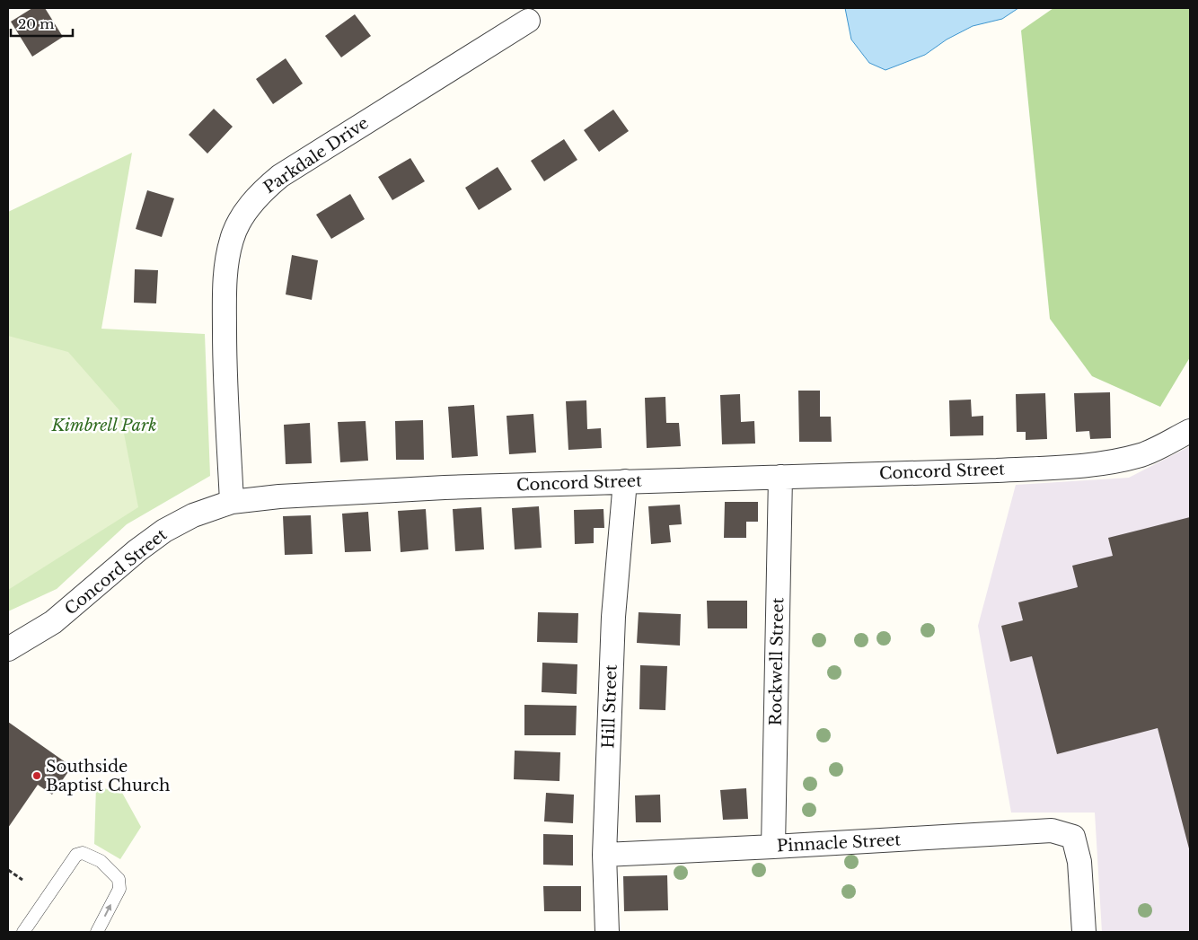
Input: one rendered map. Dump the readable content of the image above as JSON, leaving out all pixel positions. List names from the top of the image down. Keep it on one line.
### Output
{"streets":{"street":["Parkdale Drive","Concord Street","Rockwell Street","Hill Street","Pinnacle Street"]},"crossings":[["Parkdale Drive","Concord Street"],["Concord Street","Rockwell Street"],["Concord Street","Hill Street"],["Rockwell Street","Pinnacle Street"],["Hill Street","Pinnacle Street"]],"parks":["Kimbrell Park"],"places":["Southside Baptist Church"],"scale_bar":"20 m"}
